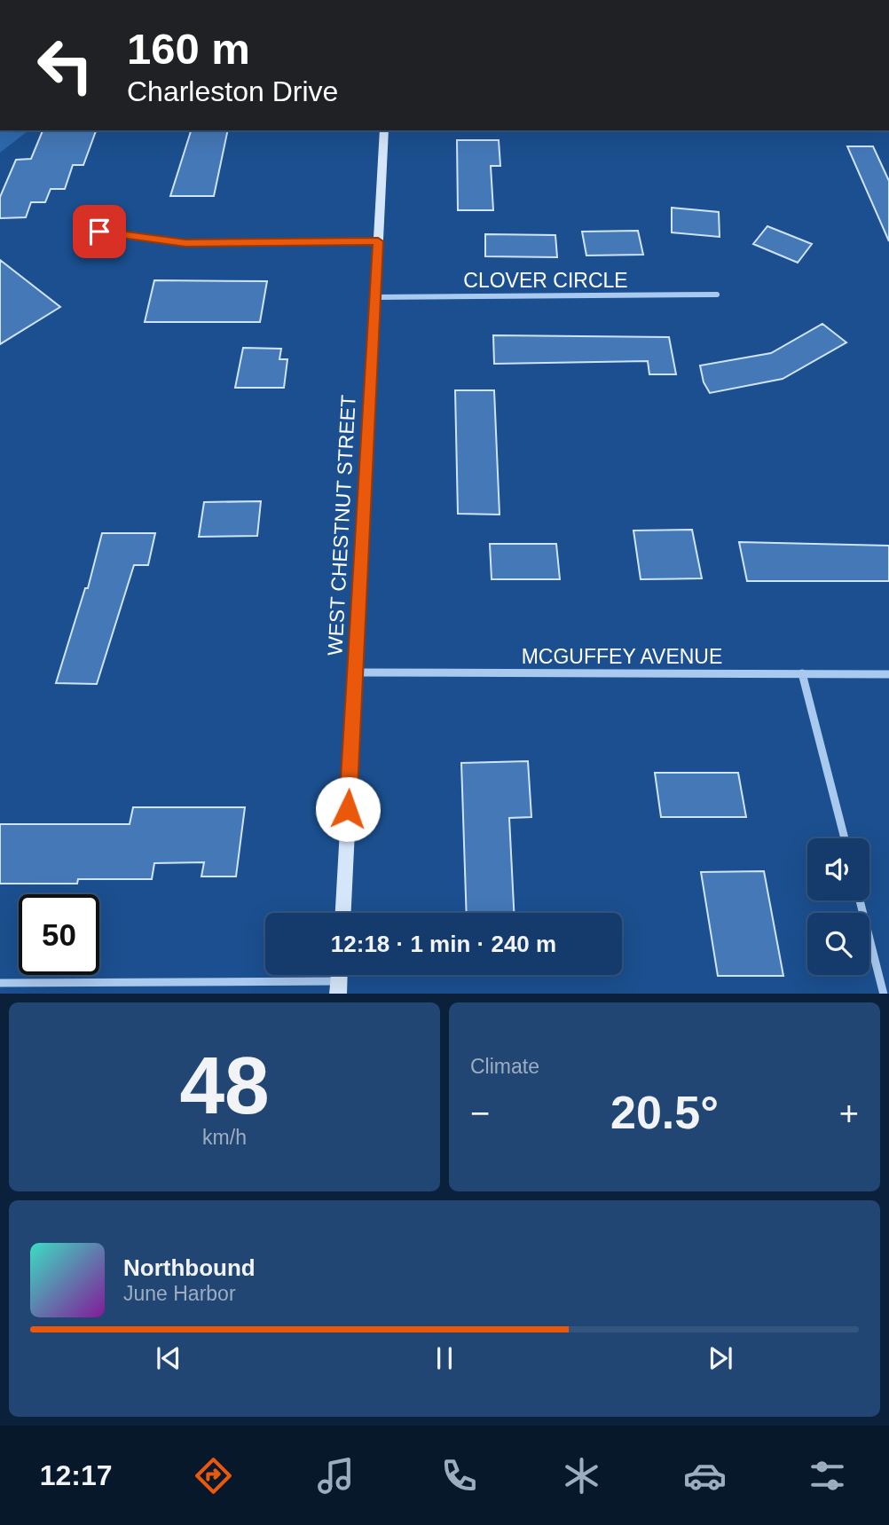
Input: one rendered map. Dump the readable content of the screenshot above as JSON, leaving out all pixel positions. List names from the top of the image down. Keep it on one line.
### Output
{"streets":{"main road":["WEST CHESTNUT STREET"],"street":["CLOVER CIRCLE","MCGUFFEY AVENUE"]},"crossings":[["CLOVER CIRCLE","WEST CHESTNUT STREET"],["WEST CHESTNUT STREET","MCGUFFEY AVENUE"]],"page":{"turn":["160 m","Charleston Drive"],"limit":"50","trip":"12:18 · 1 min · 240 m","tile":[["48","km/h"],"Climate"],"heat":["−","20.5°","+"],"song":["Northbound","June Harbor"],"tabs":"12:17"}}
